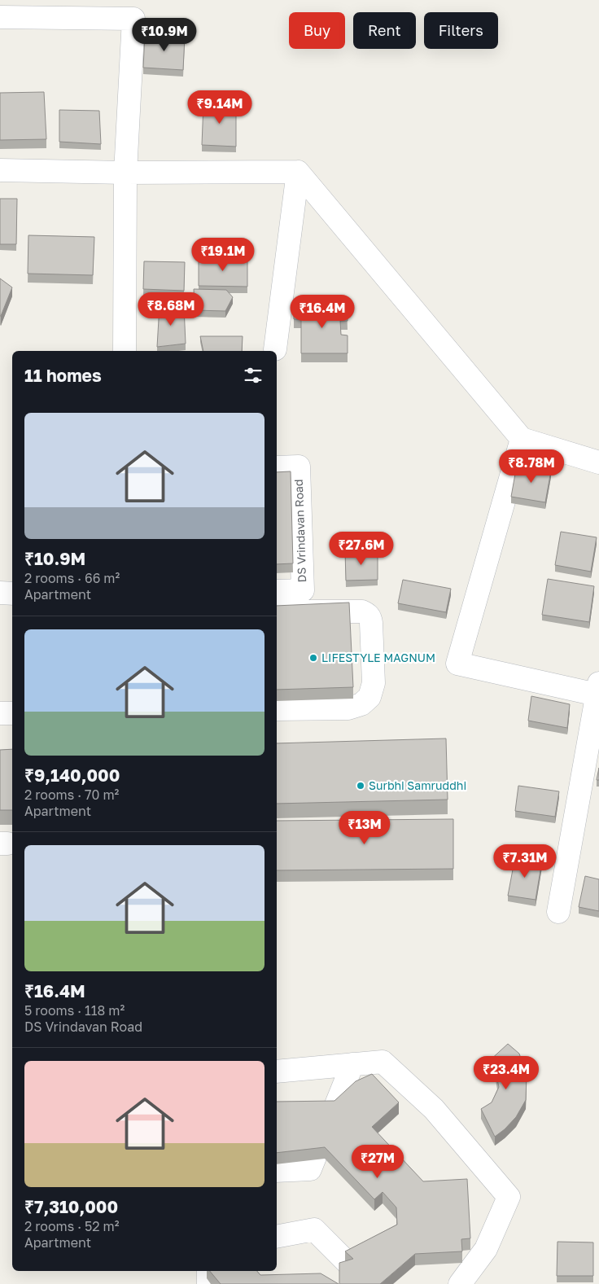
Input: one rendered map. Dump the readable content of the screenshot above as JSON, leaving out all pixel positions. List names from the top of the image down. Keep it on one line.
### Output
{"streets":{"street":["DS Vrindavan Road"]},"places":["LIFESTYLE MAGNUM","Surbhi Samruddhi"],"page":{"chip":["Buy","Rent","Filters"],"price":["₹10.9M","₹9.14M","₹19.1M","₹8.68M","₹16.4M","₹8.78M","₹27.6M","₹13M","₹7.31M","₹23.4M","₹27M"],"heading":"11 homes","list":[{"name":"₹10.9M","note":"2 rooms · 66 m² · Apartment"},{"name":"₹9,140,000","note":"2 rooms · 70 m² · Apartment"},{"name":"₹16.4M","note":"5 rooms · 118 m² · DS Vrindavan Road"},{"name":"₹7,310,000","note":"2 rooms · 52 m² · Apartment"}]}}
